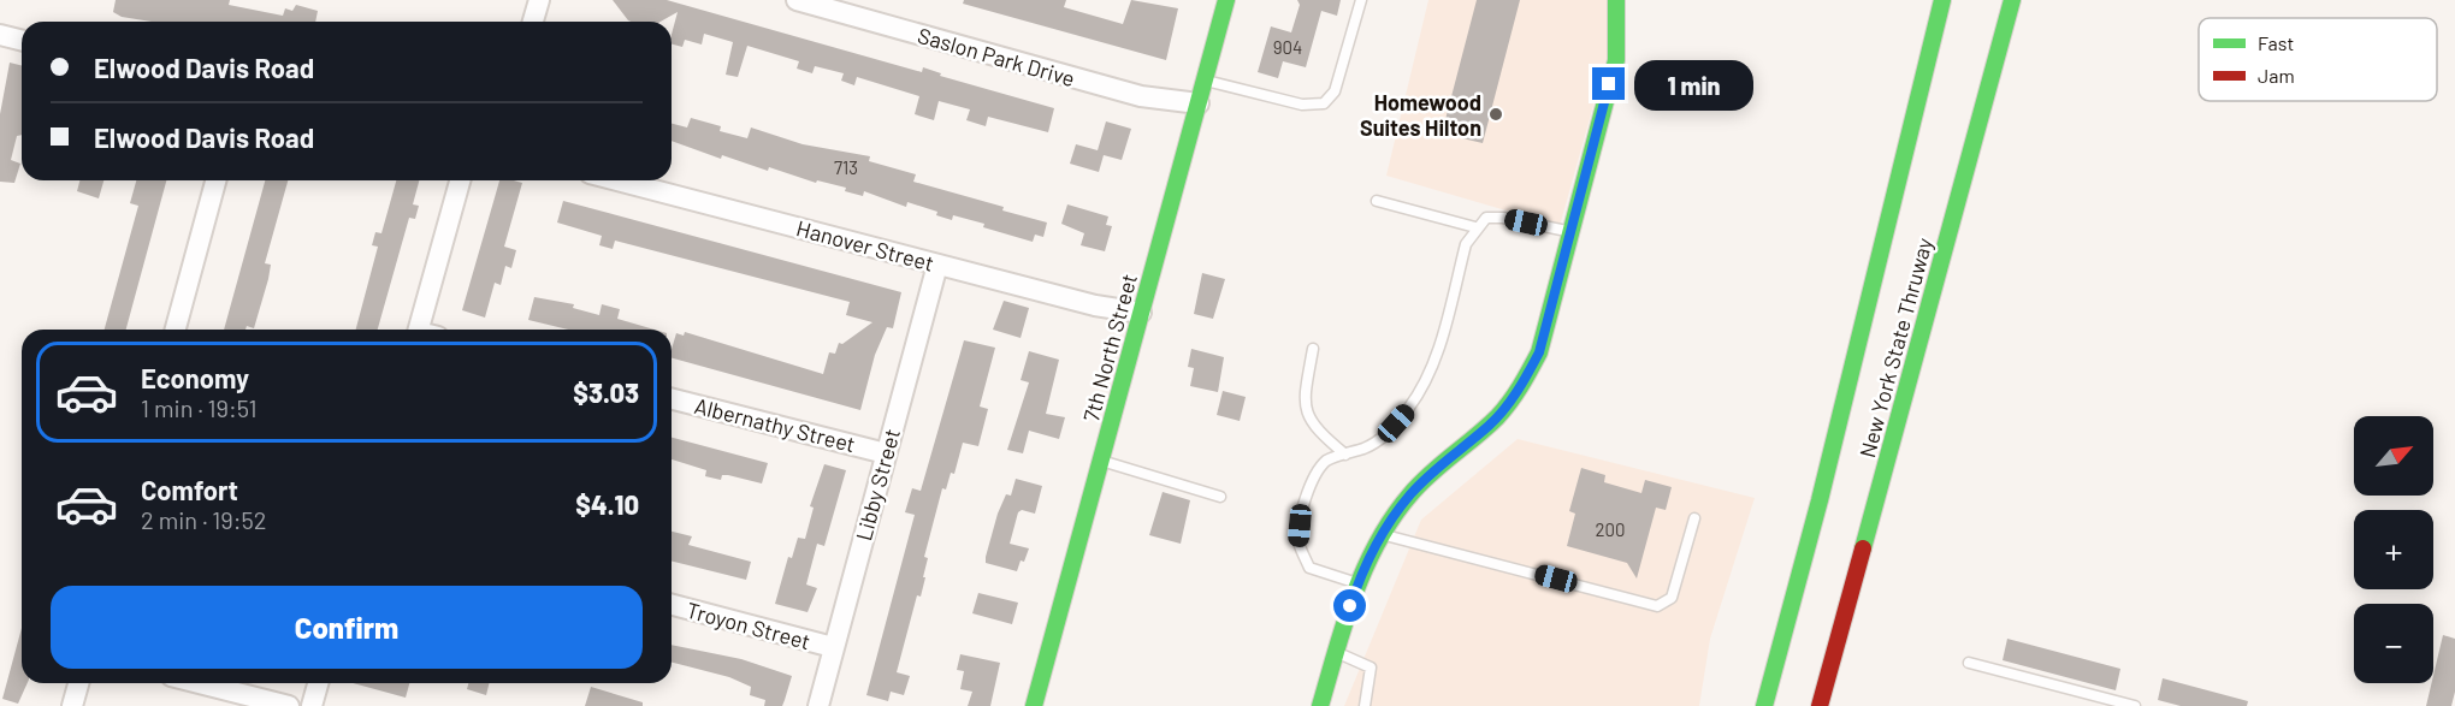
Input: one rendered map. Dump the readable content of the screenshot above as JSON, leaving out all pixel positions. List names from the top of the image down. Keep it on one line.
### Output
{"streets":{"main road":["7th North Street","New York State Thruway"],"street":["Saslon Park Drive","Hanover Street","Albernathy Street","Libby Street","Troyon Street"]},"crossings":[["Saslon Park Drive","7th North Street"],["Hanover Street","7th North Street"],["Hanover Street","Libby Street"],["Albernathy Street","Libby Street"],["Libby Street","Troyon Street"]],"places":["Homewood Suites Hilton"],"house_numbers":["904","713","200"],"legend":["Fast","Jam"],"north":"top right","page":{"banner":["Elwood Davis Road","Elwood Davis Road"],"bubble":"1 min","list":[{"name":"Economy","note":"1 min · 19:51","value":"$3.03"},{"name":"Comfort","note":"2 min · 19:52","value":"$4.10"}],"map_buttons":["+","−"],"buttons":"Confirm"}}
